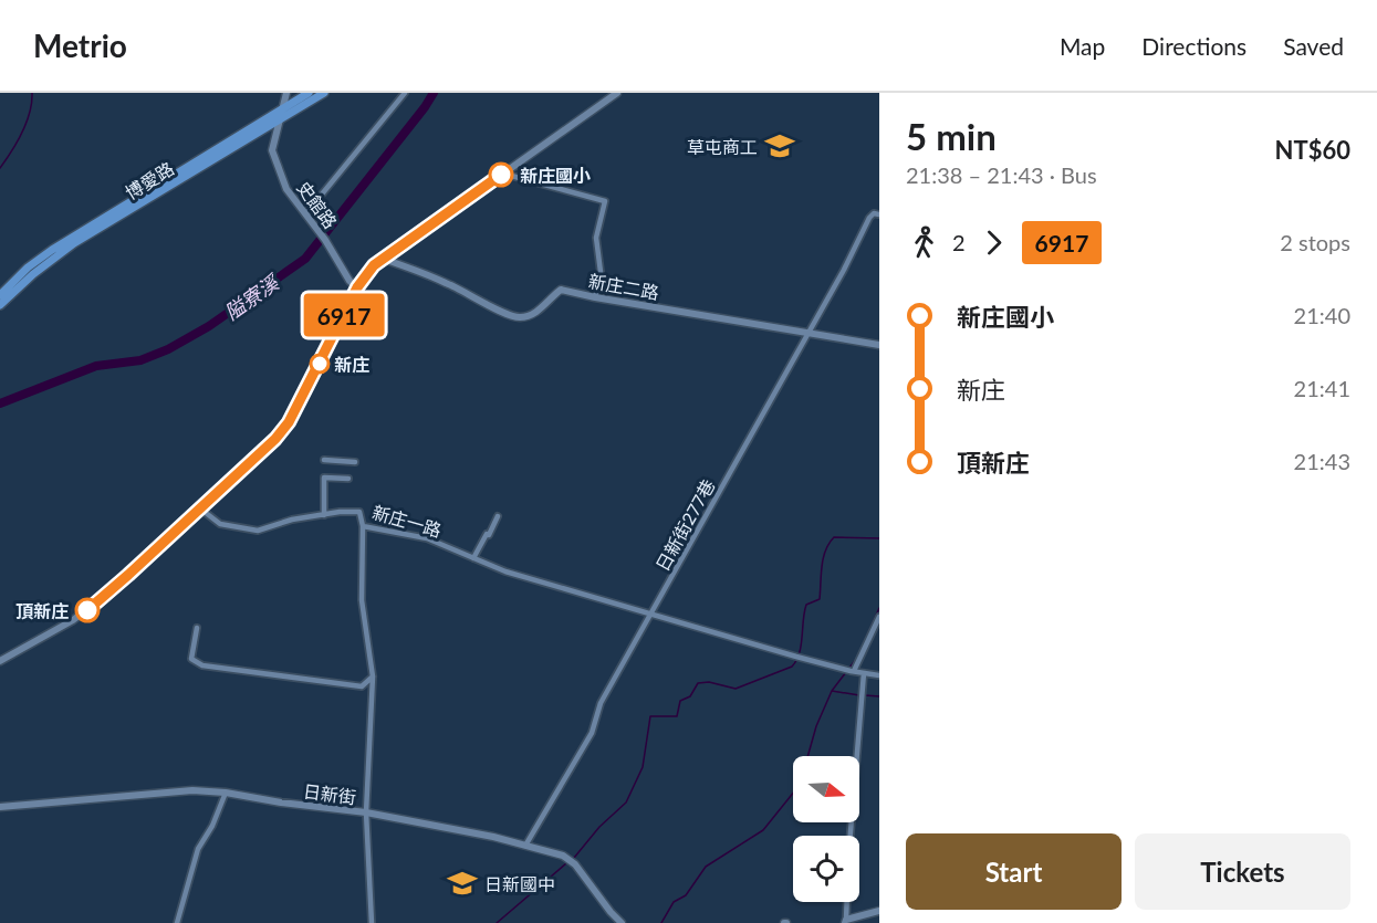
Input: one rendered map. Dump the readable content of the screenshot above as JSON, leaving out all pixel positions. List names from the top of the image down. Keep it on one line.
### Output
{"streets":{"main road":["博愛路"],"street":["史館路","新庄二路","新庄一路","日新街277巷","日新街"]},"crossings":[["博愛路","史館路"],["新庄二路","日新街277巷"],["新庄一路","日新街277巷"],["日新街277巷","日新街"]],"water":["隘寮溪"],"places":{"school or university":["草屯商工","日新國中"],"other":["新庄國小","新庄","頂新庄"]},"lines":["bus line 6917"],"north":"right","page":{"header":"Metrio","nav":["Map","Directions","Saved"],"on_map":"6917","heading":["5 min","21:38 – 21:43 · Bus","NT$60"],"legs":["2","6917","2 stops"],"list":[{"name":"新庄國小","value":"21:40"},{"name":"新庄","value":"21:41"},{"name":"頂新庄","value":"21:43"}],"buttons":["Start","Tickets"]}}
